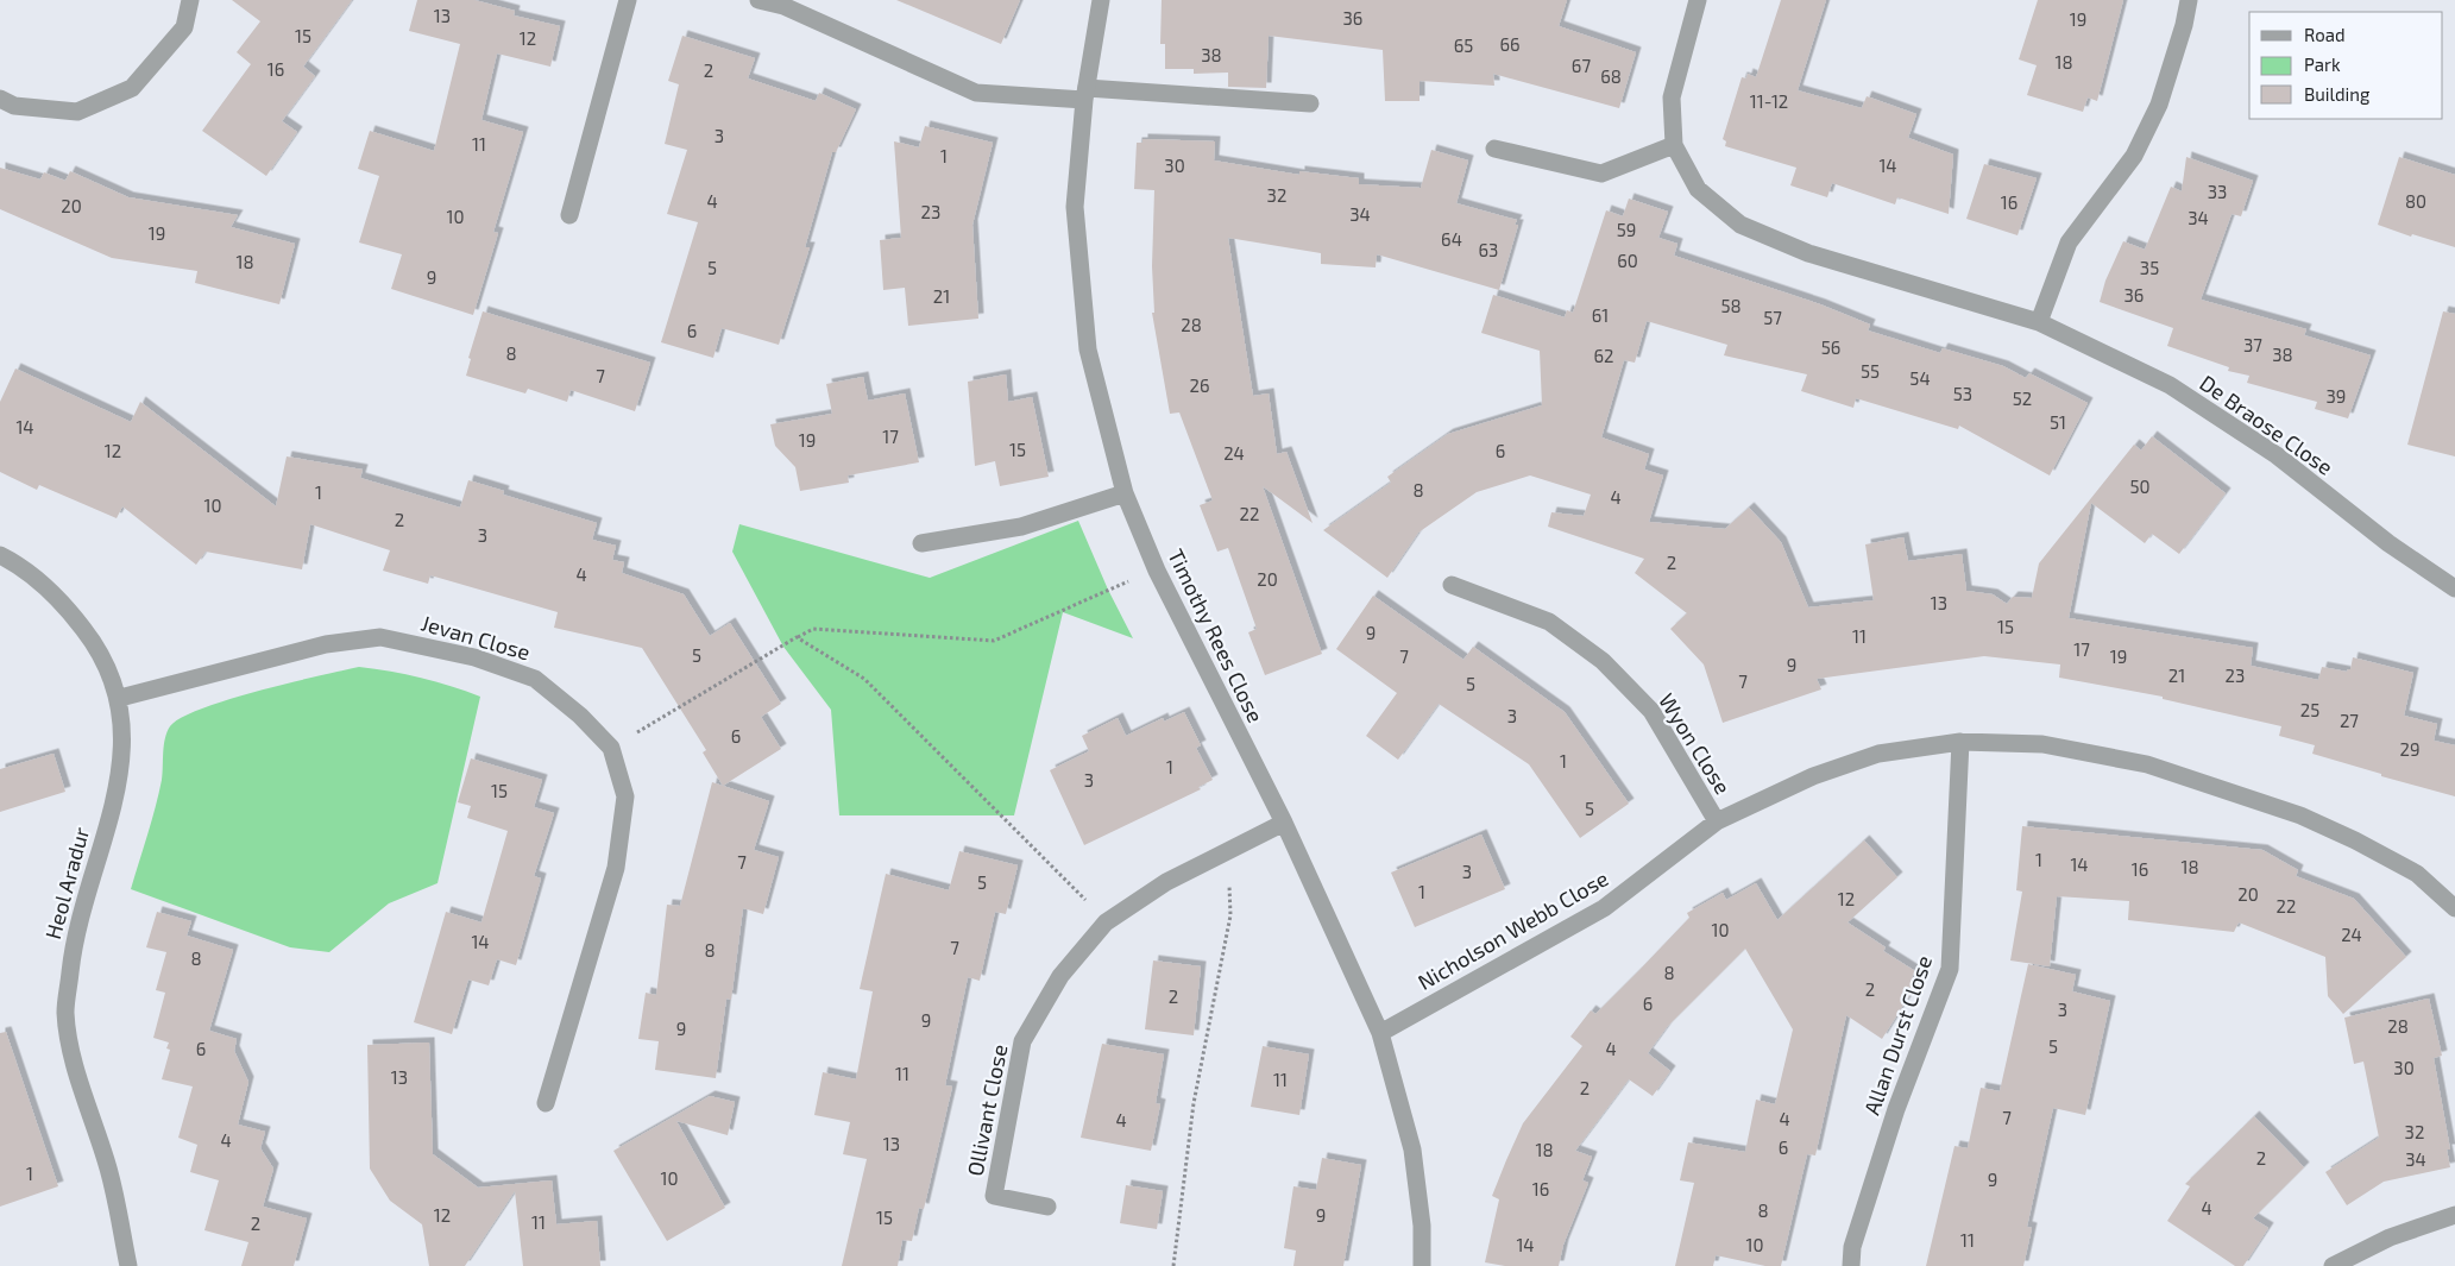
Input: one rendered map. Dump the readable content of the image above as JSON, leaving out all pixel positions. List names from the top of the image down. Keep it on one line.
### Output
{"streets":{"street":["De Braose Close","Timothy Rees Close","Jevan Close","Wyon Close","Heol Aradur","Nicholson Webb Close","Allan Durst Close","Ollivant Close"]},"crossings":[["Timothy Rees Close","Nicholson Webb Close"],["Timothy Rees Close","Ollivant Close"],["Jevan Close","Heol Aradur"],["Wyon Close","Nicholson Webb Close"],["Nicholson Webb Close","Allan Durst Close"]],"house_numbers":["13","36","19","15","12","66","65","38","18","67","16","2","68","11-12","3","11","1","30","14","33","32","4","80","16","20","23","34","10","34","59","19","64","63","60","18","5","35","9","36","21","58","61","57","28","6","37","56","8","38","62","55","7","54","26","53","39","52","51","14","17","19","15","12","6","24","50","8","1","4","10","22","2","3","2","4","20","13","15","9","11","17","5","7","19","9","21","23","7","5","25","3","27","6","29","1","1","3","15","5","1","7","14","18","16","3","5","1","20","12","22","10","24","14","7","8","8","8","2","2","6","3","9","28","9","5","6","4","30","11","13","11","2","7","4","4","32","4","13","6","18","2","34","1","10","9","16","4","8","12","9","15","11","2","11","14","10"],"legend":["Road","Park","Building"]}
